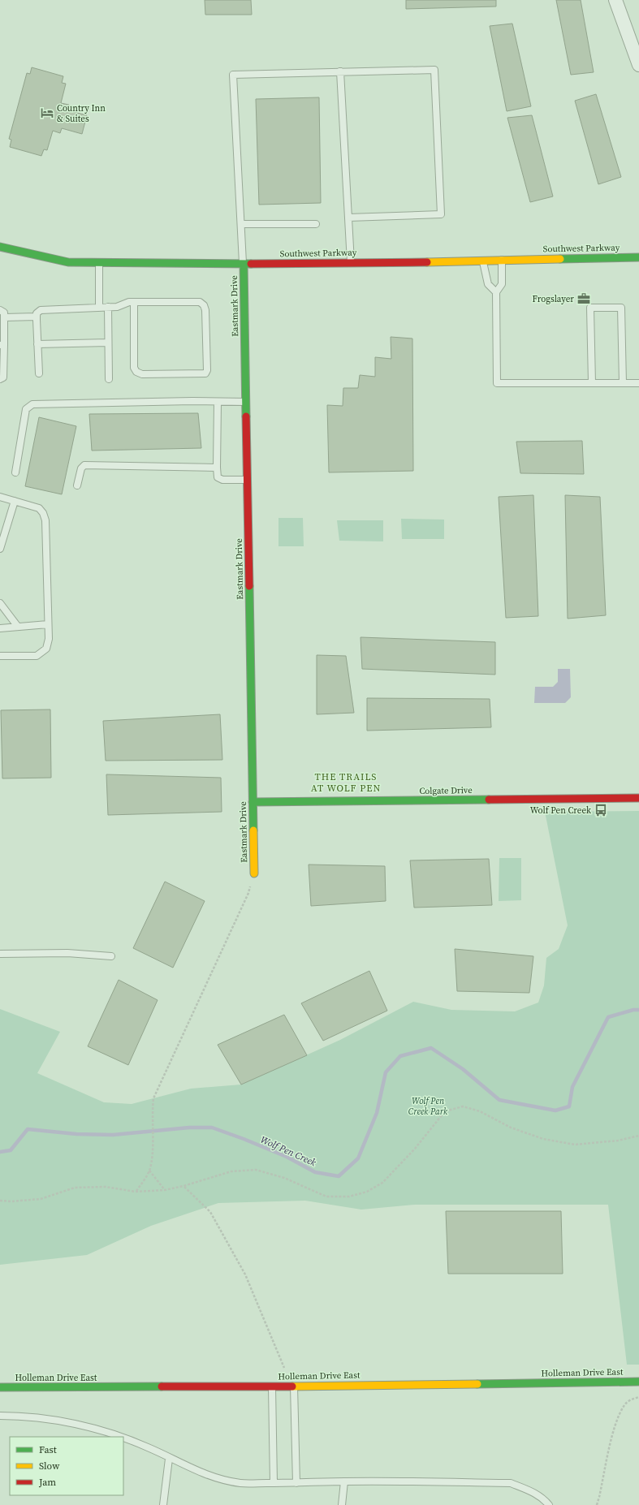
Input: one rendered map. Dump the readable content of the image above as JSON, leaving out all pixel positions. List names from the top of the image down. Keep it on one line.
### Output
{"streets":{"street":["Southwest Parkway","Eastmark Drive","Colgate Drive","Holleman Drive East"]},"crossings":[["Southwest Parkway","Eastmark Drive"],["Eastmark Drive","Colgate Drive"]],"districts":["THE TRAILS AT WOLF PEN"],"water":["Wolf Pen Creek"],"parks":["Wolf Pen Creek Park"],"places":{"hotel":["Country Inn & Suites"],"office":["Frogslayer"],"bus stop":["Wolf Pen Creek"]},"legend":["Fast","Slow","Jam"]}
